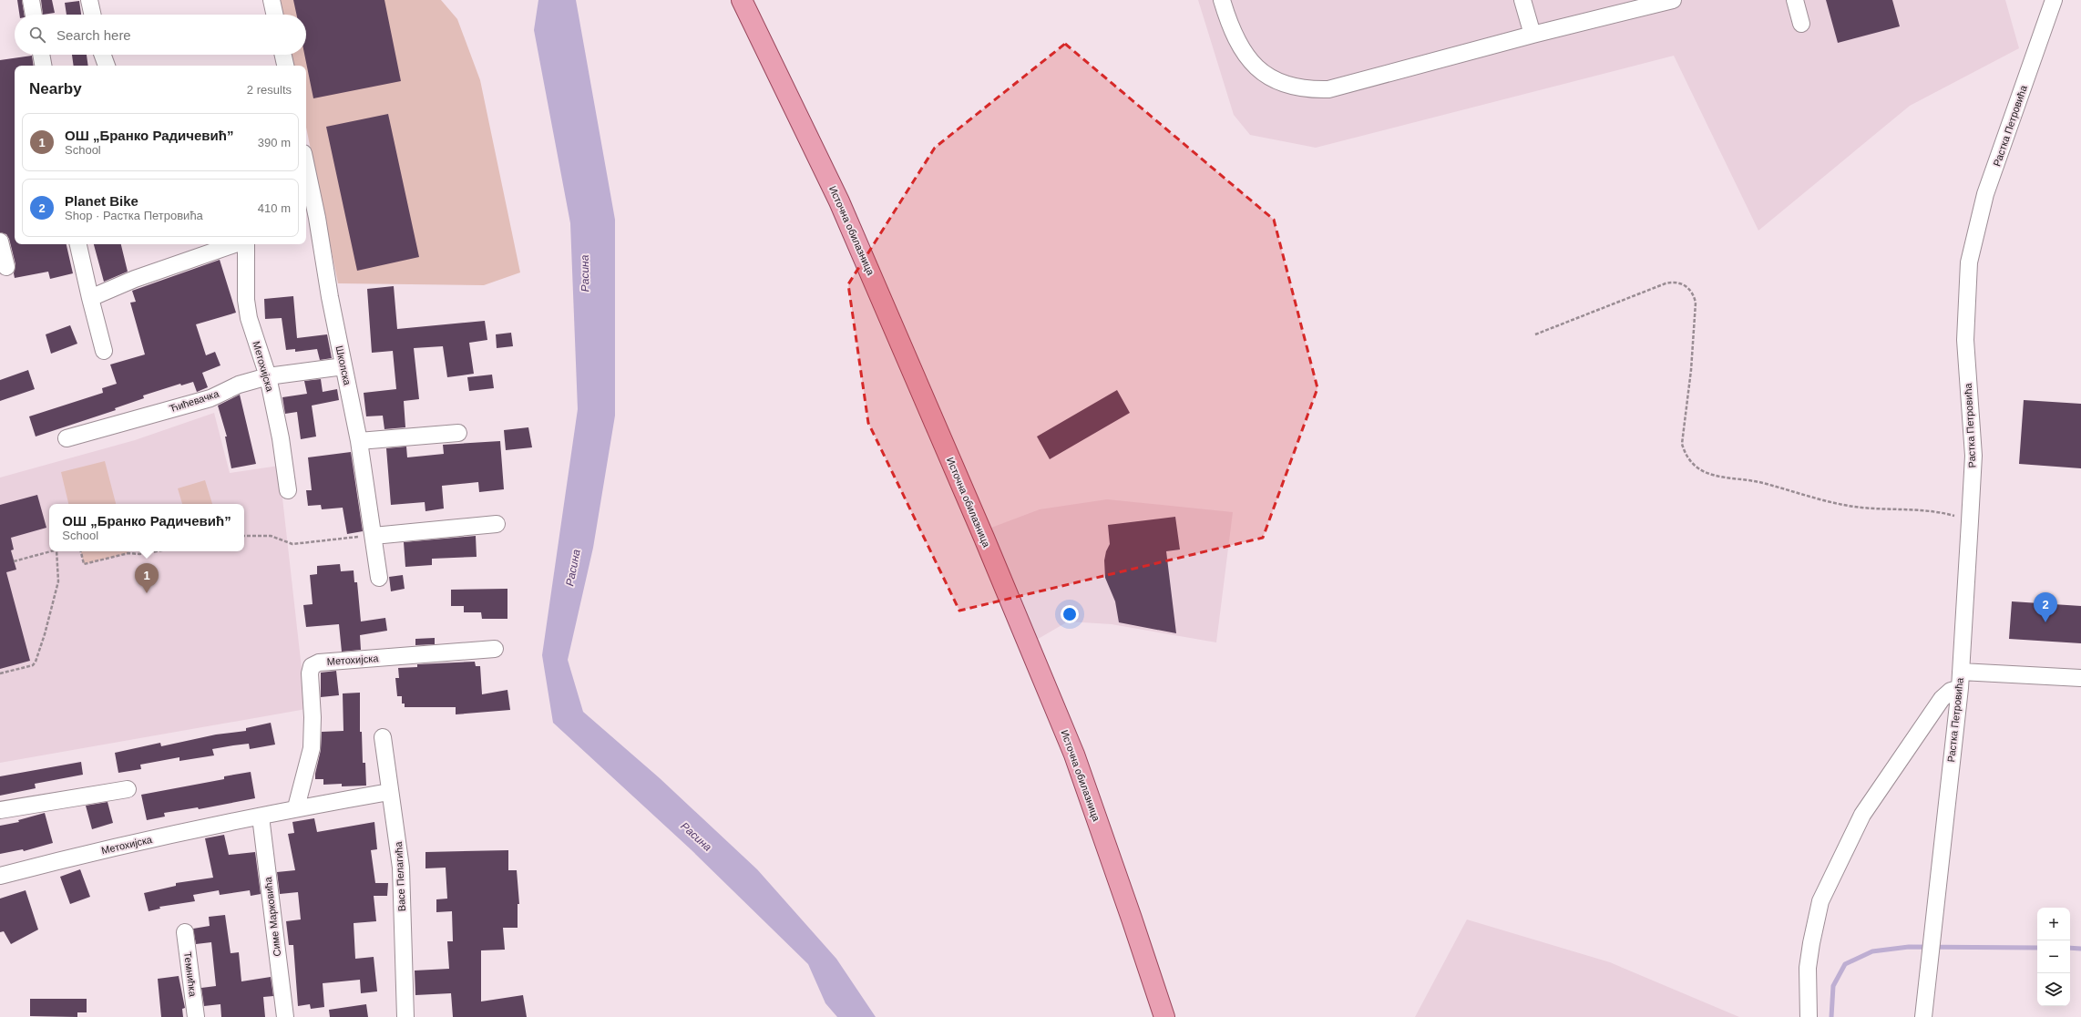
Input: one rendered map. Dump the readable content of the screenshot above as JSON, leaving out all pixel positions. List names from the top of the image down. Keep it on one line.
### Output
{"streets":{"main road":["Источна обилазница"],"street":["Растка Петровића","Школска","Метохијска","Ћићевачка","Васе Пелагића","Симе Марковића","Темнићка"]},"crossings":[["Школска","Ћићевачка"],["Метохијска","Ћићевачка"],["Метохијска","Васе Пелагића"],["Метохијска","Симе Марковића"]],"water":["Расина"],"page":{"search":"Search here","heading":["Nearby","2 results"],"list":[{"mark":"1","name":"ОШ „Бранко Радичевић”","note":"School","value":"390 m"},{"mark":"2","name":"Planet Bike","note":"Shop · Растка Петровића","value":"410 m"}],"popup":["ОШ „Бранко Радичевић”","School"],"pins":["1","2"],"map_buttons":["+","−"]}}
